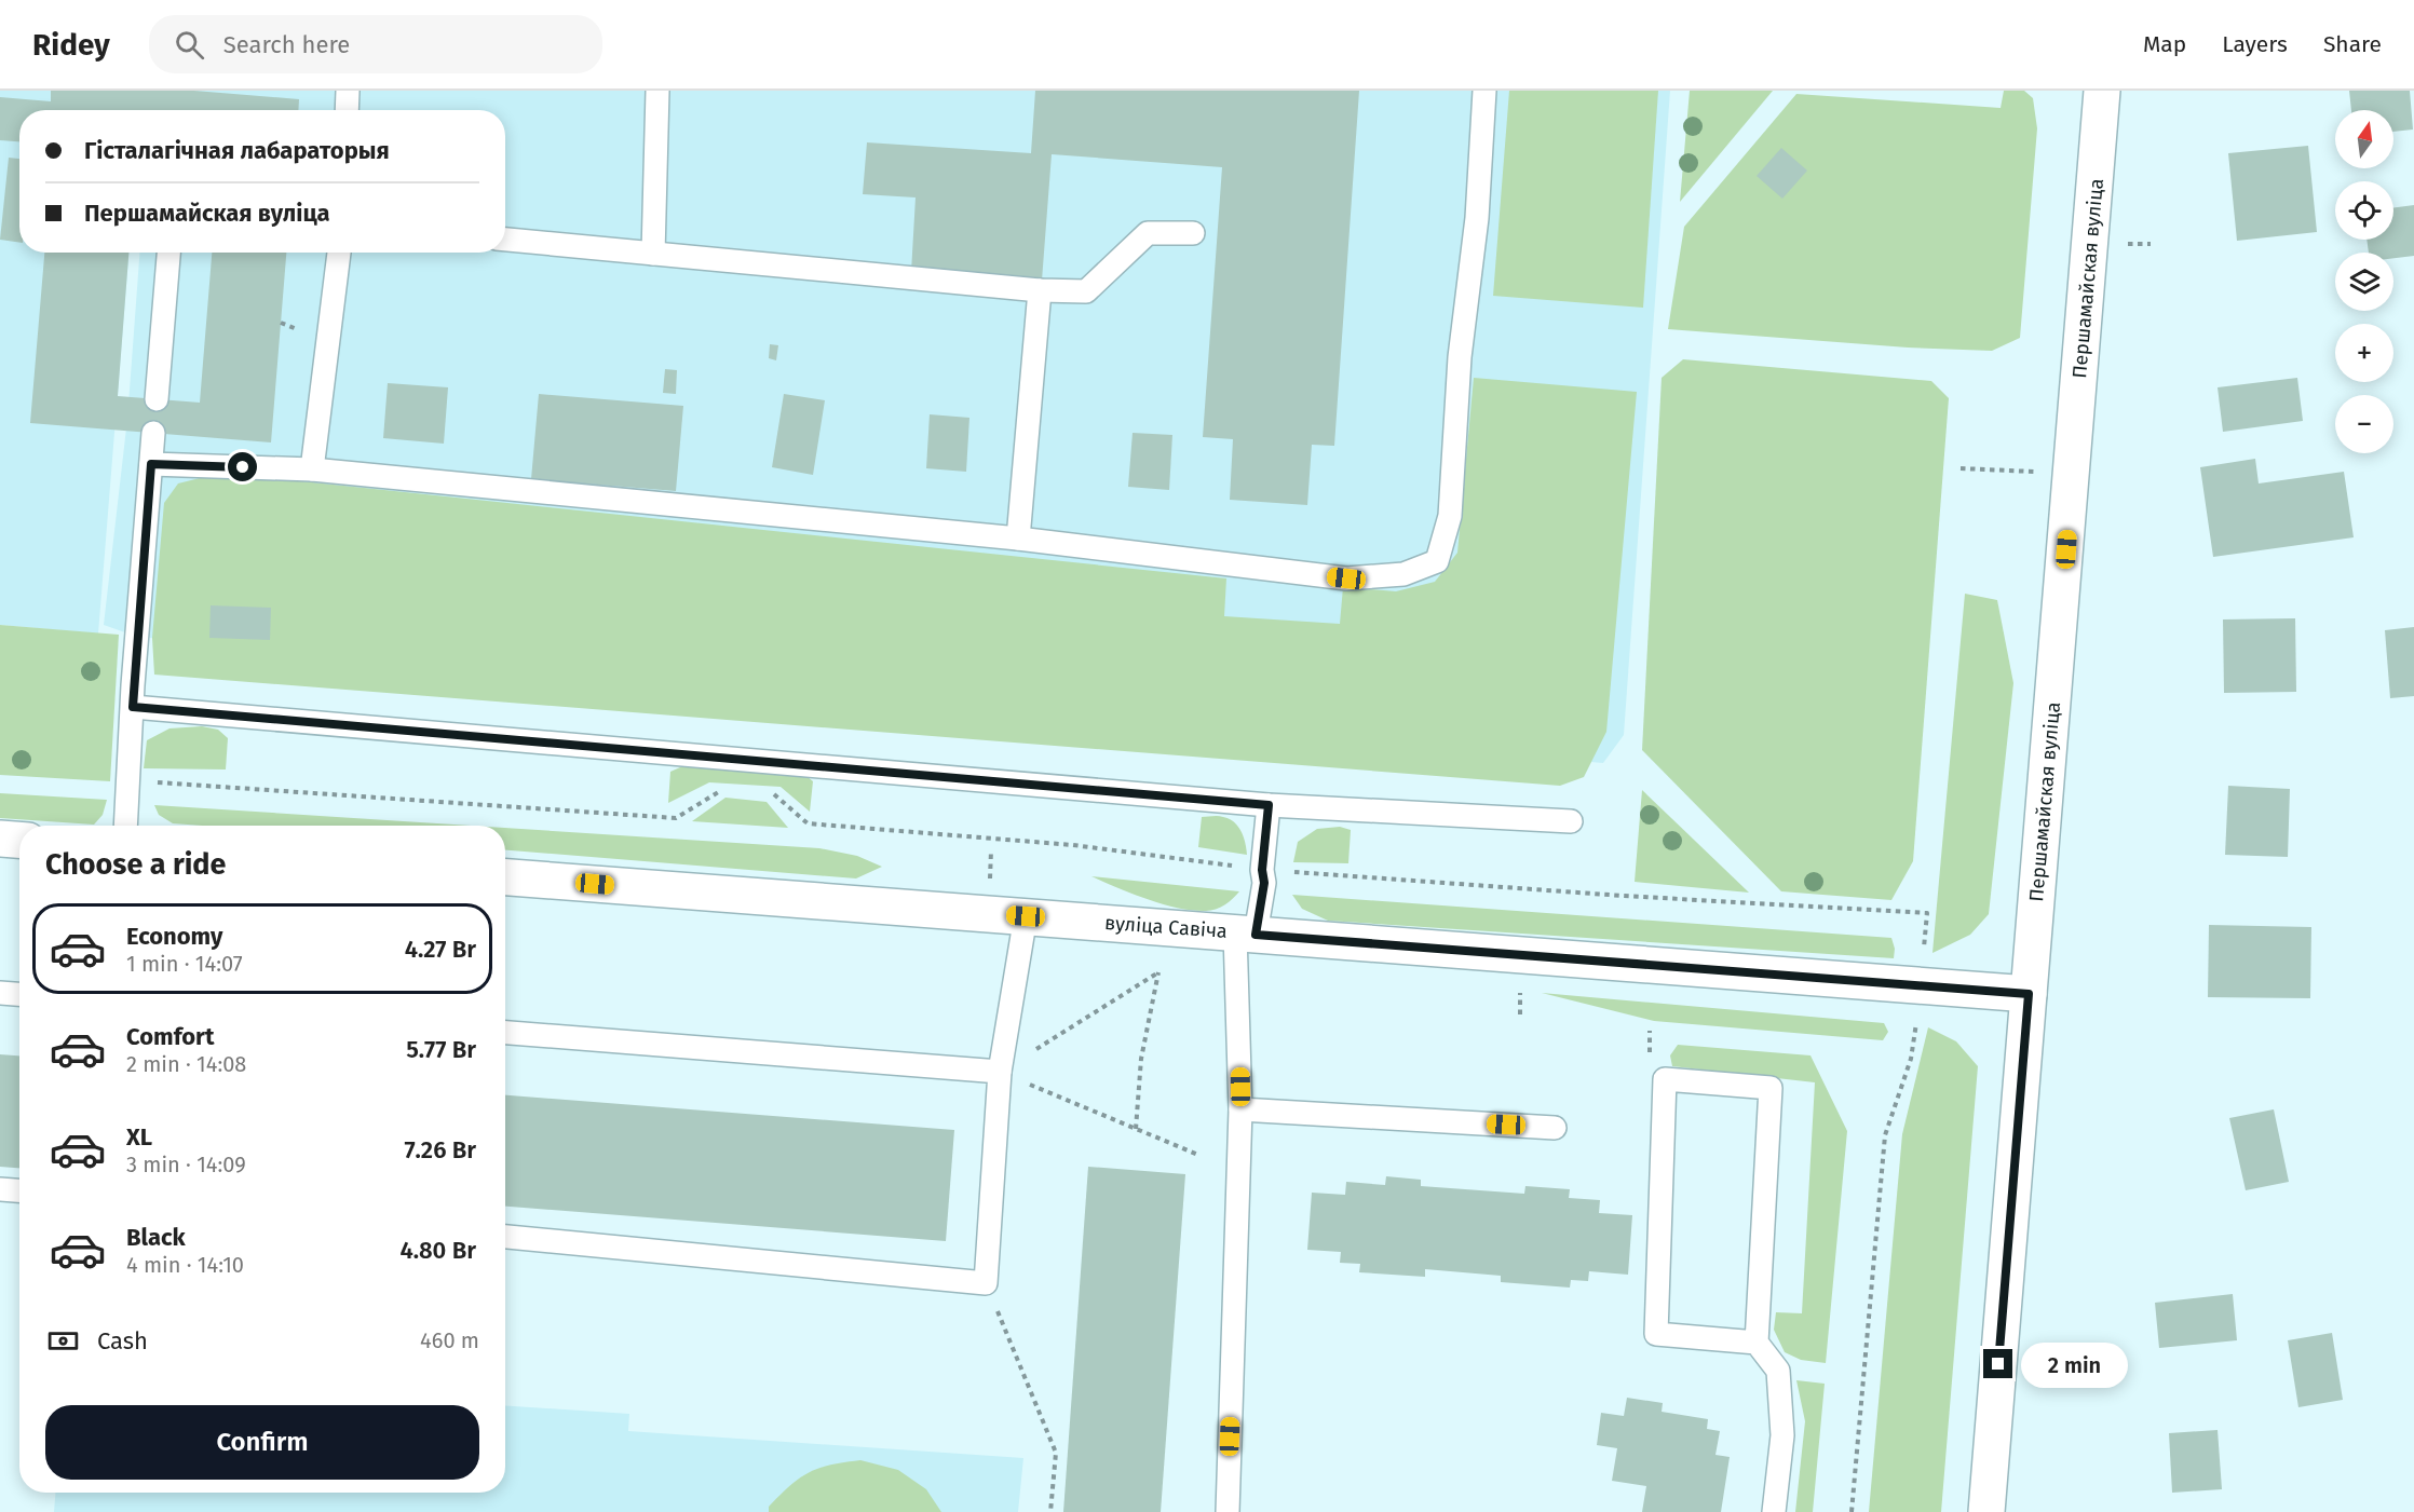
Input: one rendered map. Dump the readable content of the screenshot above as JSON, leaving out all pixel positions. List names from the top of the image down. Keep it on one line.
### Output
{"streets":{"street":["Першамайская вуліца","вуліца Савіча"]},"crossings":[["Першамайская вуліца","вуліца Савіча"]],"north":"top","page":{"header":"Ridey","search":"Search here","nav":["Map","Layers","Share"],"map_buttons":["+","−"],"banner":["Гісталагічная лабараторыя","Першамайская вуліца"],"heading":"Choose a ride","list":[{"name":"Economy","note":"1 min · 14:07","value":"4.27 Br"},{"name":"Comfort","note":"2 min · 14:08","value":"5.77 Br"},{"name":"XL","note":"3 min · 14:09","value":"7.26 Br"},{"name":"Black","note":"4 min · 14:10","value":"4.80 Br"}],"pay":["Cash","460 m"],"bubble":"2 min","buttons":"Confirm"}}
